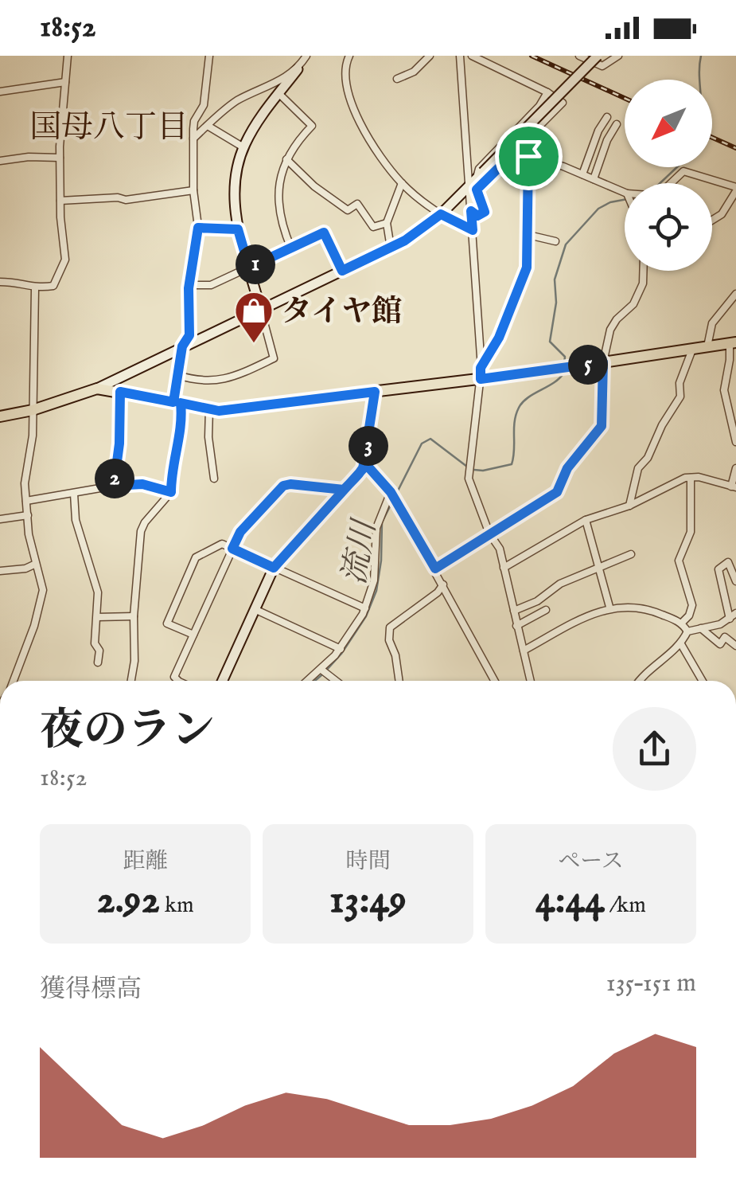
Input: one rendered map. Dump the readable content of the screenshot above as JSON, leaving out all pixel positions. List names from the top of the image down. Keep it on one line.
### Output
{"districts":["国母八丁目"],"water":["流川"],"places":{"shop":["タイヤ館"]},"north":"bottom left","page":{"status":"18:52","pins":["1","5","3","2"],"heading":["夜のラン","18:52"],"stats":[["距離","2.92 km"],["時間","13:49"],["ペース","4:44 /km"]],"chart":["獲得標高","135–151 m"]}}
